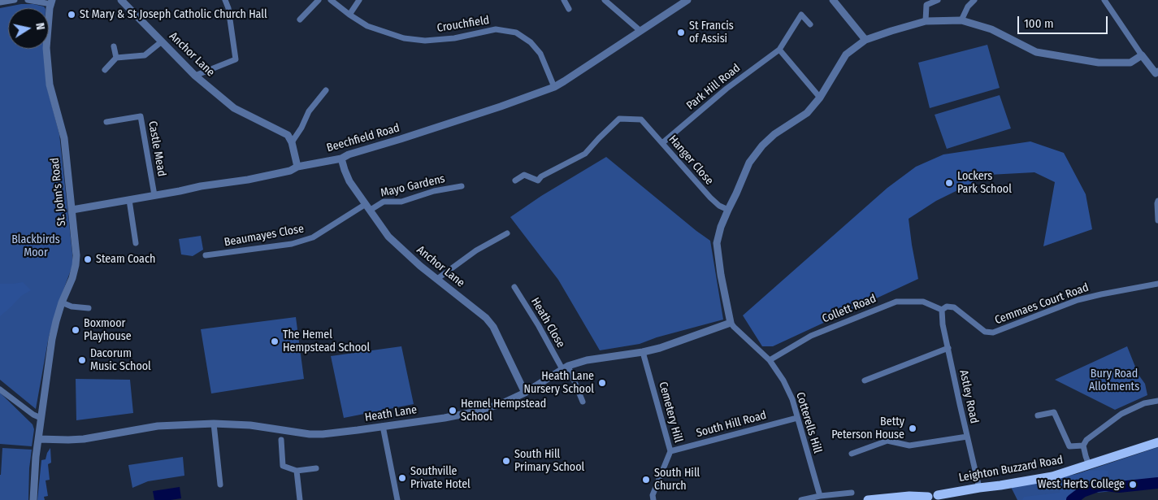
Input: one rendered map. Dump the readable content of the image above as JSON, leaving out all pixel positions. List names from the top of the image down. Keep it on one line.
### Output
{"streets":{"main road":["Leighton Buzzard Road"],"street":["Crouchfield","Anchor Lane","Park Hill Road","Beechfield Road","Castle Mead","Hanger Close","Mayo Gardens","St. John's Road","Beaumayes Close","Cemmaes Court Road","Collett Road","Heath Close","Astley Road","Cemetery Hill","Heath Lane","Cotterells Hill","South Hill Road"]},"crossings":[["Crouchfield","Beechfield Road"],["Anchor Lane","Beechfield Road"],["Anchor Lane","Mayo Gardens"],["Anchor Lane","Beaumayes Close"],["Anchor Lane","Heath Lane"],["Park Hill Road","Hanger Close"],["Beechfield Road","Castle Mead"],["Beechfield Road","St. John's Road"],["Mayo Gardens","Beaumayes Close"],["St. John's Road","Heath Lane"],["Cemmaes Court Road","Collett Road"],["Cemmaes Court Road","Astley Road"],["Collett Road","Astley Road"],["Collett Road","Cotterells Hill"],["Heath Close","Heath Lane"],["Astley Road","Leighton Buzzard Road"],["Cemetery Hill","Heath Lane"],["Cemetery Hill","South Hill Road"],["Heath Lane","Cotterells Hill"],["Cotterells Hill","South Hill Road"]],"parks":["Blackbirds Moor","Bury Road Allotments"],"places":["St Mary & St Joseph Catholic Church Hall","St Francis of Assisi","Lockers Park School","Steam Coach","Boxmoor Playhouse","The Hemel Hempstead School","Dacorum Music School","Heath Lane Nursery School","Hemel Hempstead School","Betty Peterson House","South Hill Primary School","Southville Private Hotel","South Hill Church","West Herts College"],"scale_bar":"100 m","north":"right"}
